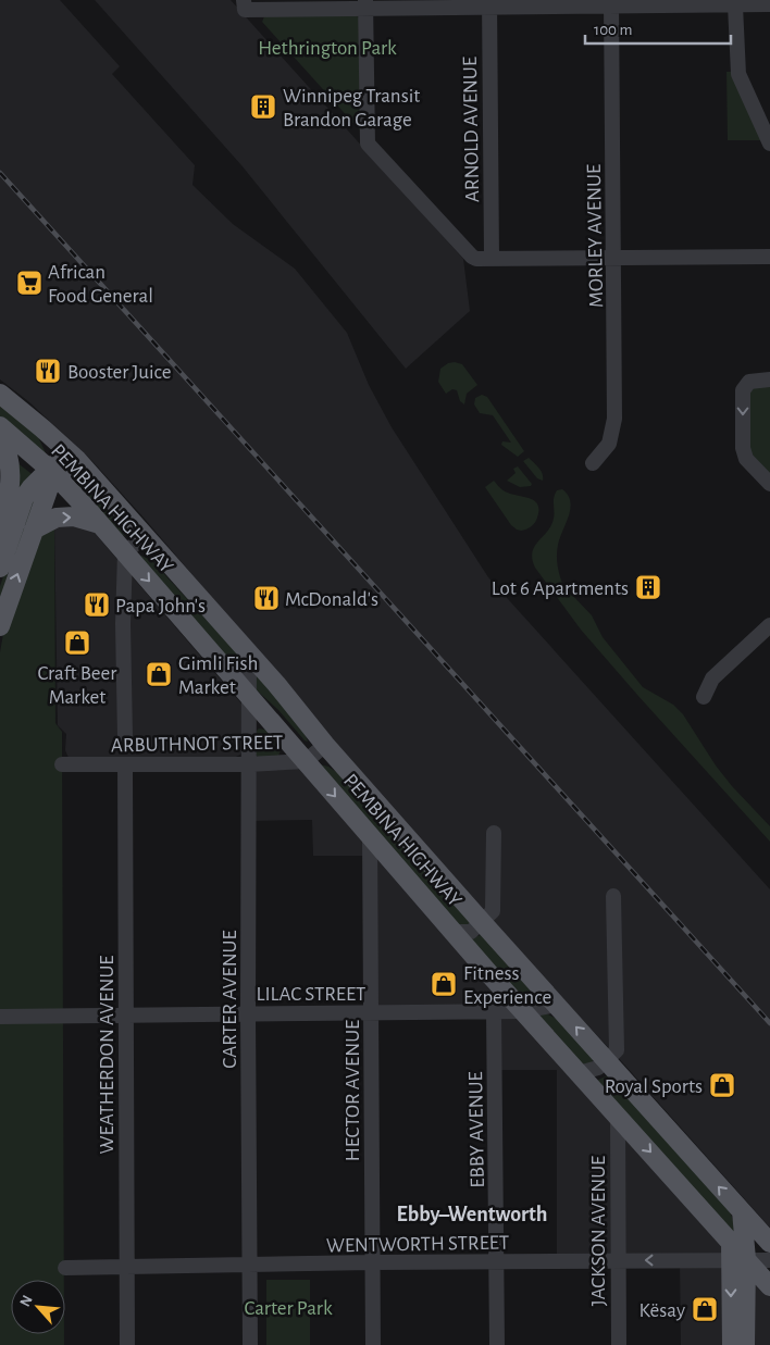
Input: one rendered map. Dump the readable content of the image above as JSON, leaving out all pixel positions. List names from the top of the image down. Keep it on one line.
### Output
{"streets":{"main road":["PEMBINA HIGHWAY"],"street":["ARNOLD AVENUE","MORLEY AVENUE","ARBUTHNOT STREET","LILAC STREET","CARTER AVENUE","WEATHERDON AVENUE","HECTOR AVENUE","EBBY AVENUE","JACKSON AVENUE","WENTWORTH STREET"]},"crossings":[["PEMBINA HIGHWAY","ARBUTHNOT STREET"],["PEMBINA HIGHWAY","LILAC STREET"],["PEMBINA HIGHWAY","CARTER AVENUE"],["PEMBINA HIGHWAY","HECTOR AVENUE"],["PEMBINA HIGHWAY","JACKSON AVENUE"],["PEMBINA HIGHWAY","WENTWORTH STREET"],["ARBUTHNOT STREET","CARTER AVENUE"],["ARBUTHNOT STREET","WEATHERDON AVENUE"],["LILAC STREET","CARTER AVENUE"],["LILAC STREET","WEATHERDON AVENUE"],["LILAC STREET","HECTOR AVENUE"],["LILAC STREET","EBBY AVENUE"],["CARTER AVENUE","WENTWORTH STREET"],["WEATHERDON AVENUE","WENTWORTH STREET"],["HECTOR AVENUE","WENTWORTH STREET"],["EBBY AVENUE","WENTWORTH STREET"],["JACKSON AVENUE","WENTWORTH STREET"]],"districts":["Ebby–Wentworth"],"parks":["Hethrington Park","Carter Park"],"places":{"building":["Winnipeg Transit Brandon Garage","Lot 6 Apartments"],"supermarket":["African Food General"],"restaurant":["Booster Juice","McDonald's","Papa John's"],"shop":["Craft Beer Market","Gimli Fish Market","Fitness Experience","Royal Sports","Kësay"]},"scale_bar":"100 m","north":"top left"}
